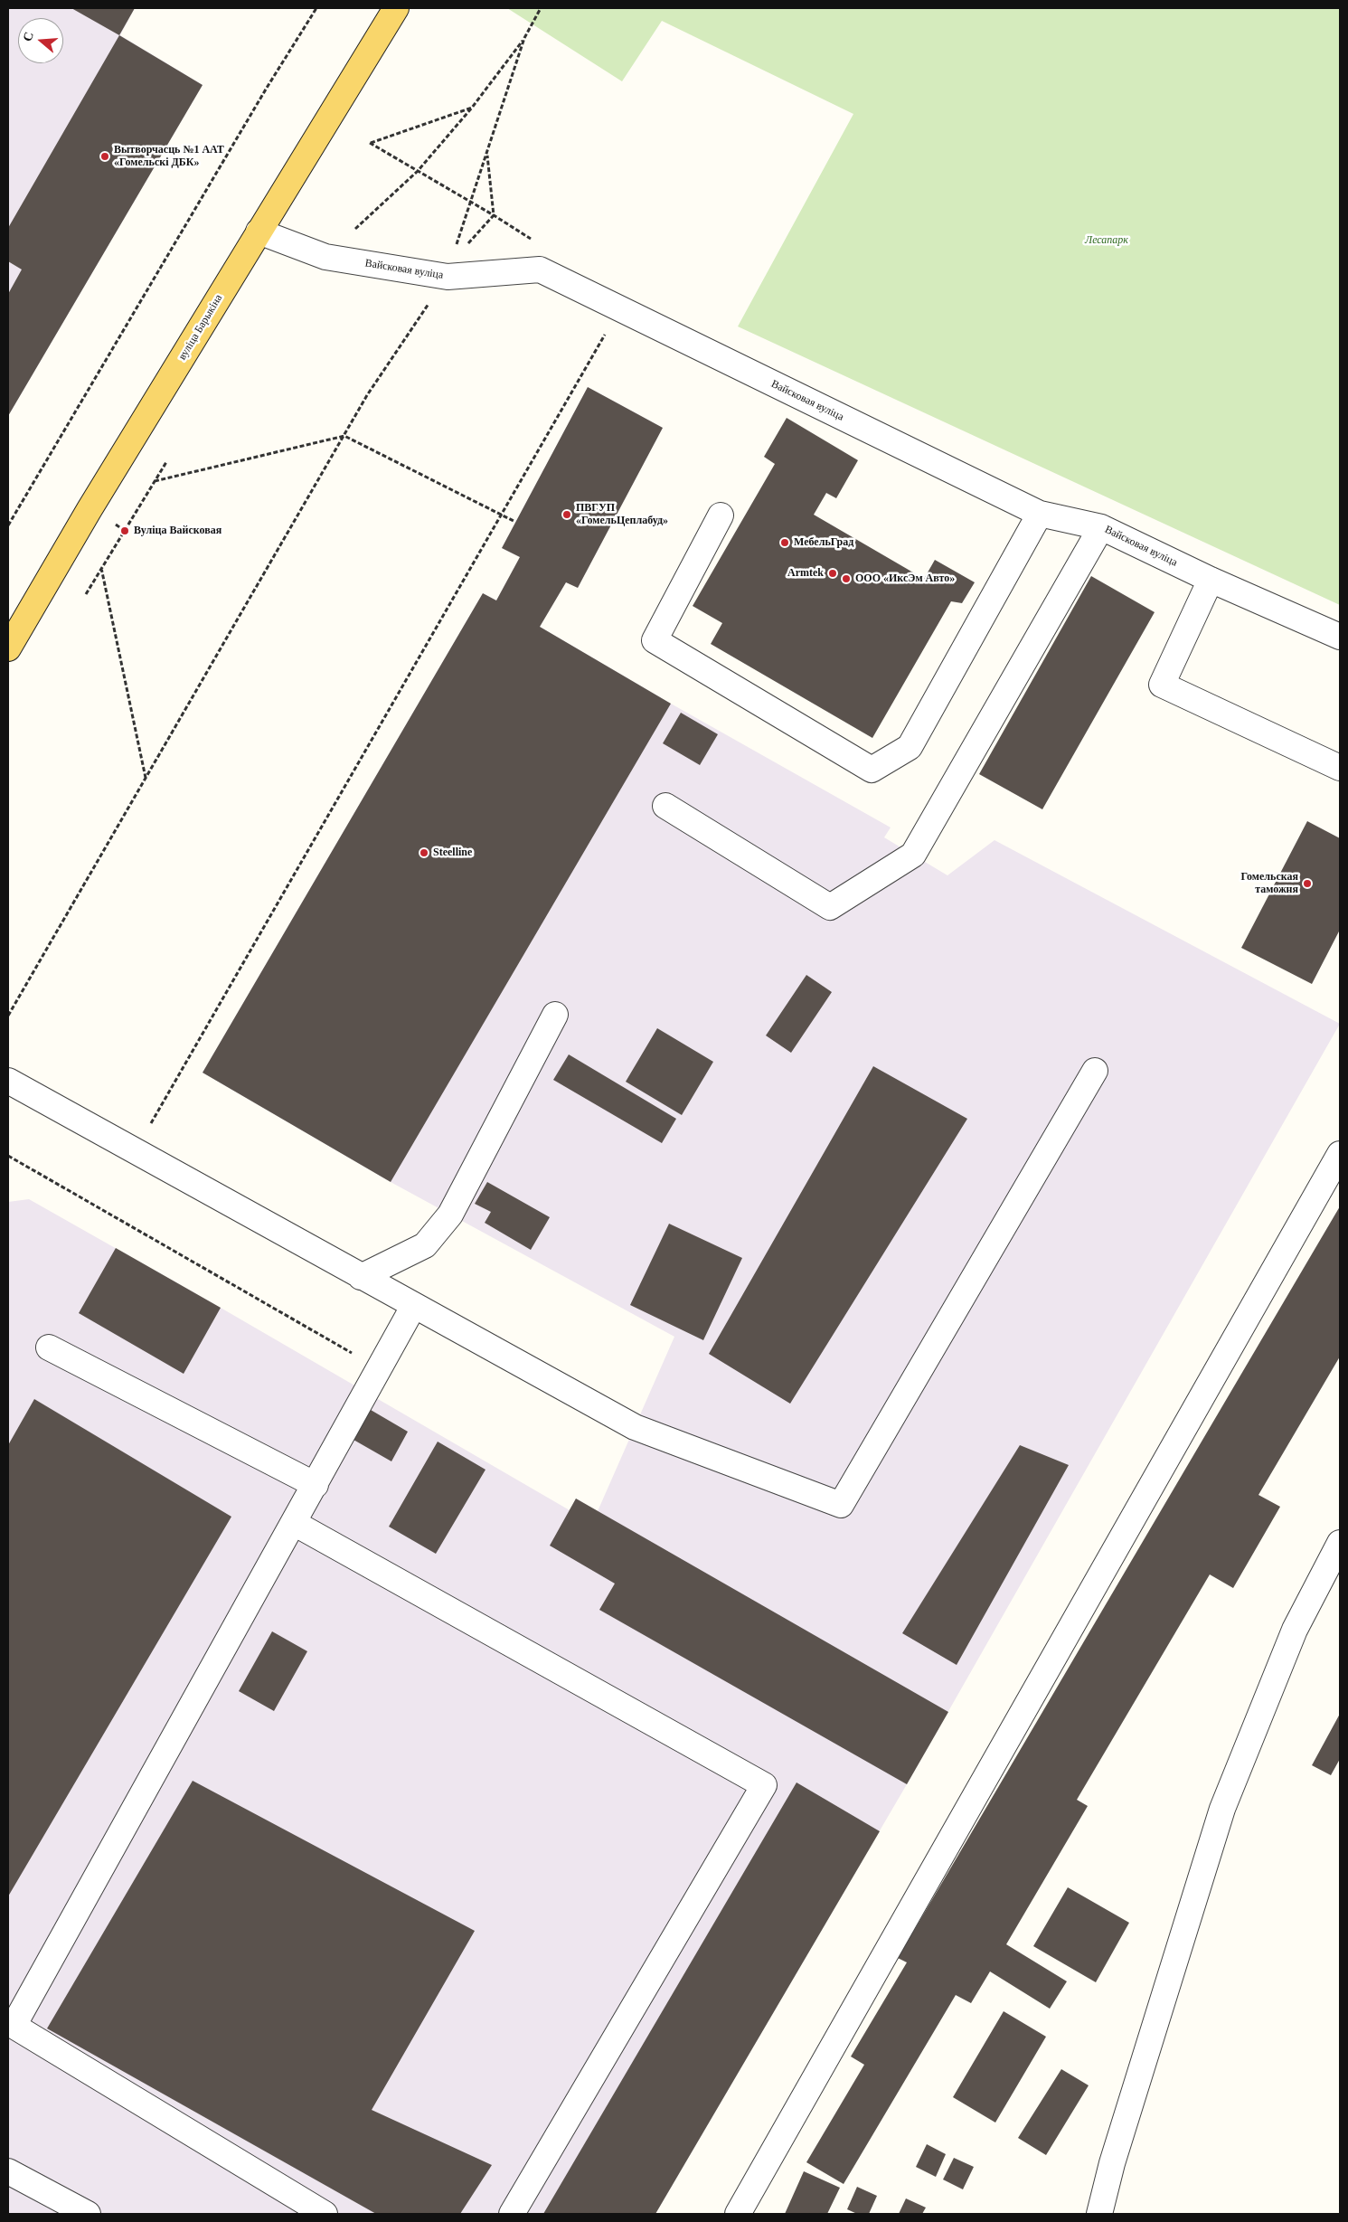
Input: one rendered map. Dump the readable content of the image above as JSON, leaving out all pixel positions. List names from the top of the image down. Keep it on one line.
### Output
{"streets":{"main road":["вуліца Барыкіна"],"street":["Вайсковая вуліца"]},"crossings":[["Вайсковая вуліца","вуліца Барыкіна"]],"parks":["Лесапарк"],"places":["Вытворчасць №1 ААТ «Гомельскі ДБК»","ПВГУП «ГомельЦеплабуд»","Вуліца Вайсковая","МебельГрад","Armtek","ООО «ИксЭм Авто»","Steelline","Гомельская таможня"],"north":"left"}
